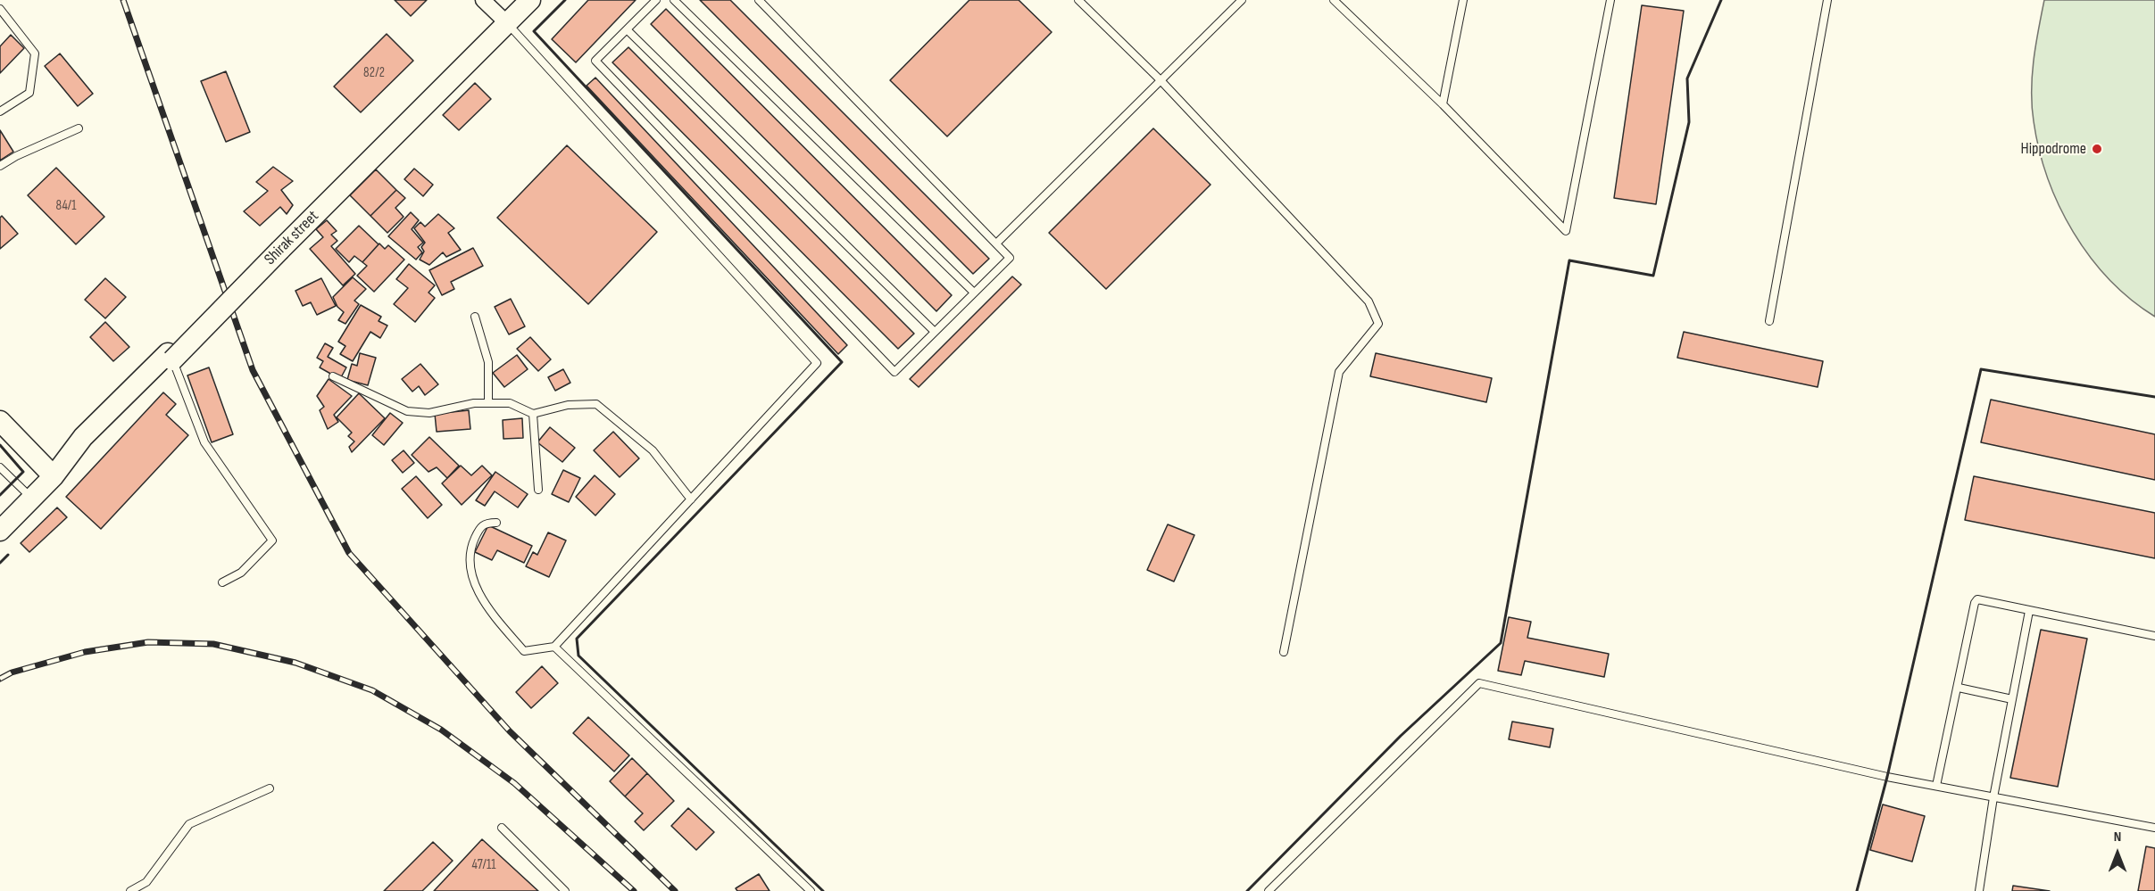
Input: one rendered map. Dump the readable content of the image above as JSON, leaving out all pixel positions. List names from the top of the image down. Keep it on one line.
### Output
{"streets":{"main road":["Shirak street"]},"places":["Hippodrome"],"house_numbers":["82/2","84/1","47/11"],"north":"top"}
